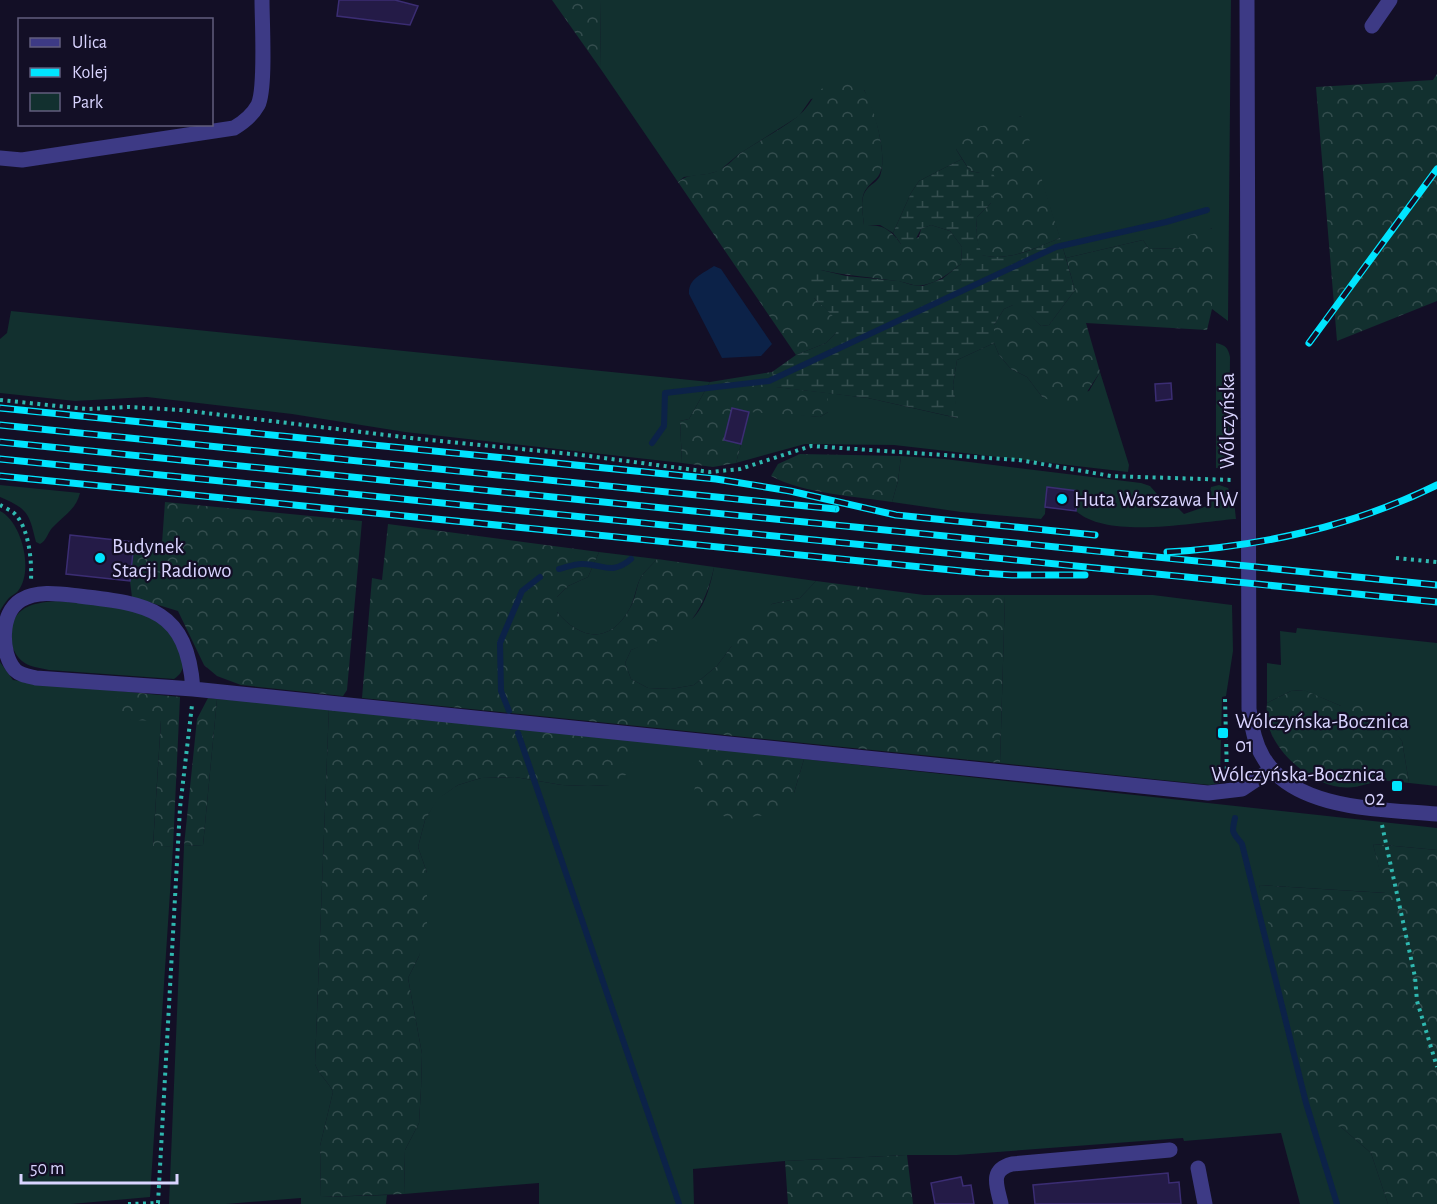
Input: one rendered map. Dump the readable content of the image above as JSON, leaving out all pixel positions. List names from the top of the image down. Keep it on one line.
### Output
{"streets":{"street":["Wólczyńska"]},"places":{"other":["Huta Warszawa HW","Budynek Stacji Radiowo"],"transit":["Wólczyńska-Bocznica 01","Wólczyńska-Bocznica 02"]},"legend":["Ulica","Kolej","Park"],"scale_bar":"50 m"}
